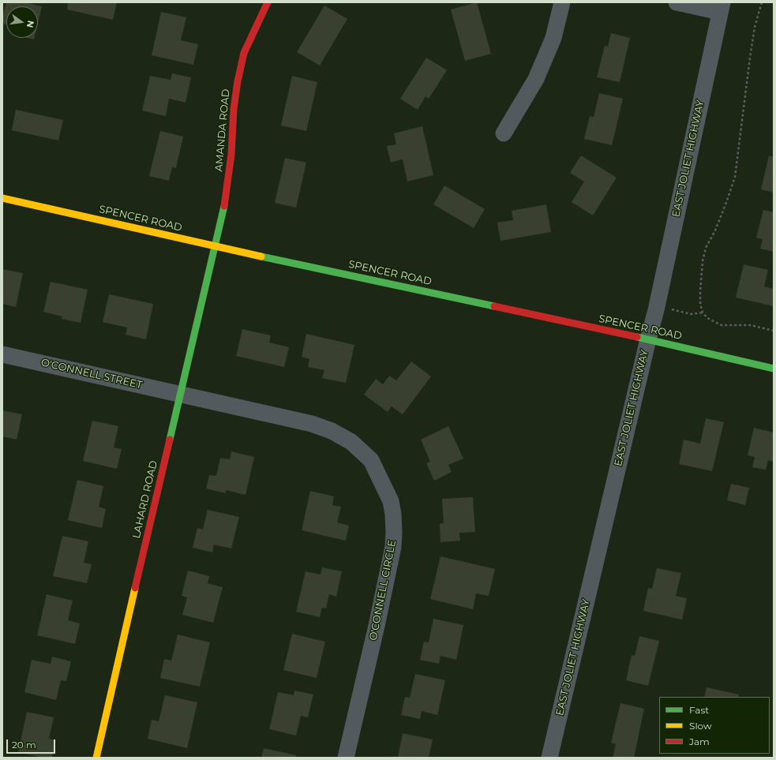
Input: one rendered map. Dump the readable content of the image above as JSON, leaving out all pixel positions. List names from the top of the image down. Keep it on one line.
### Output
{"streets":{"street":["AMANDA ROAD","EAST JOLIET HIGHWAY","SPENCER ROAD","O'CONNELL STREET","LAHARD ROAD","O'CONNELL CIRCLE"]},"crossings":[["AMANDA ROAD","SPENCER ROAD"],["AMANDA ROAD","LAHARD ROAD"],["EAST JOLIET HIGHWAY","SPENCER ROAD"],["SPENCER ROAD","LAHARD ROAD"],["O'CONNELL STREET","LAHARD ROAD"],["O'CONNELL STREET","O'CONNELL CIRCLE"],["LAHARD ROAD","O'CONNELL CIRCLE"]],"legend":["Fast","Slow","Jam"],"scale_bar":"20 m","north":"right"}
